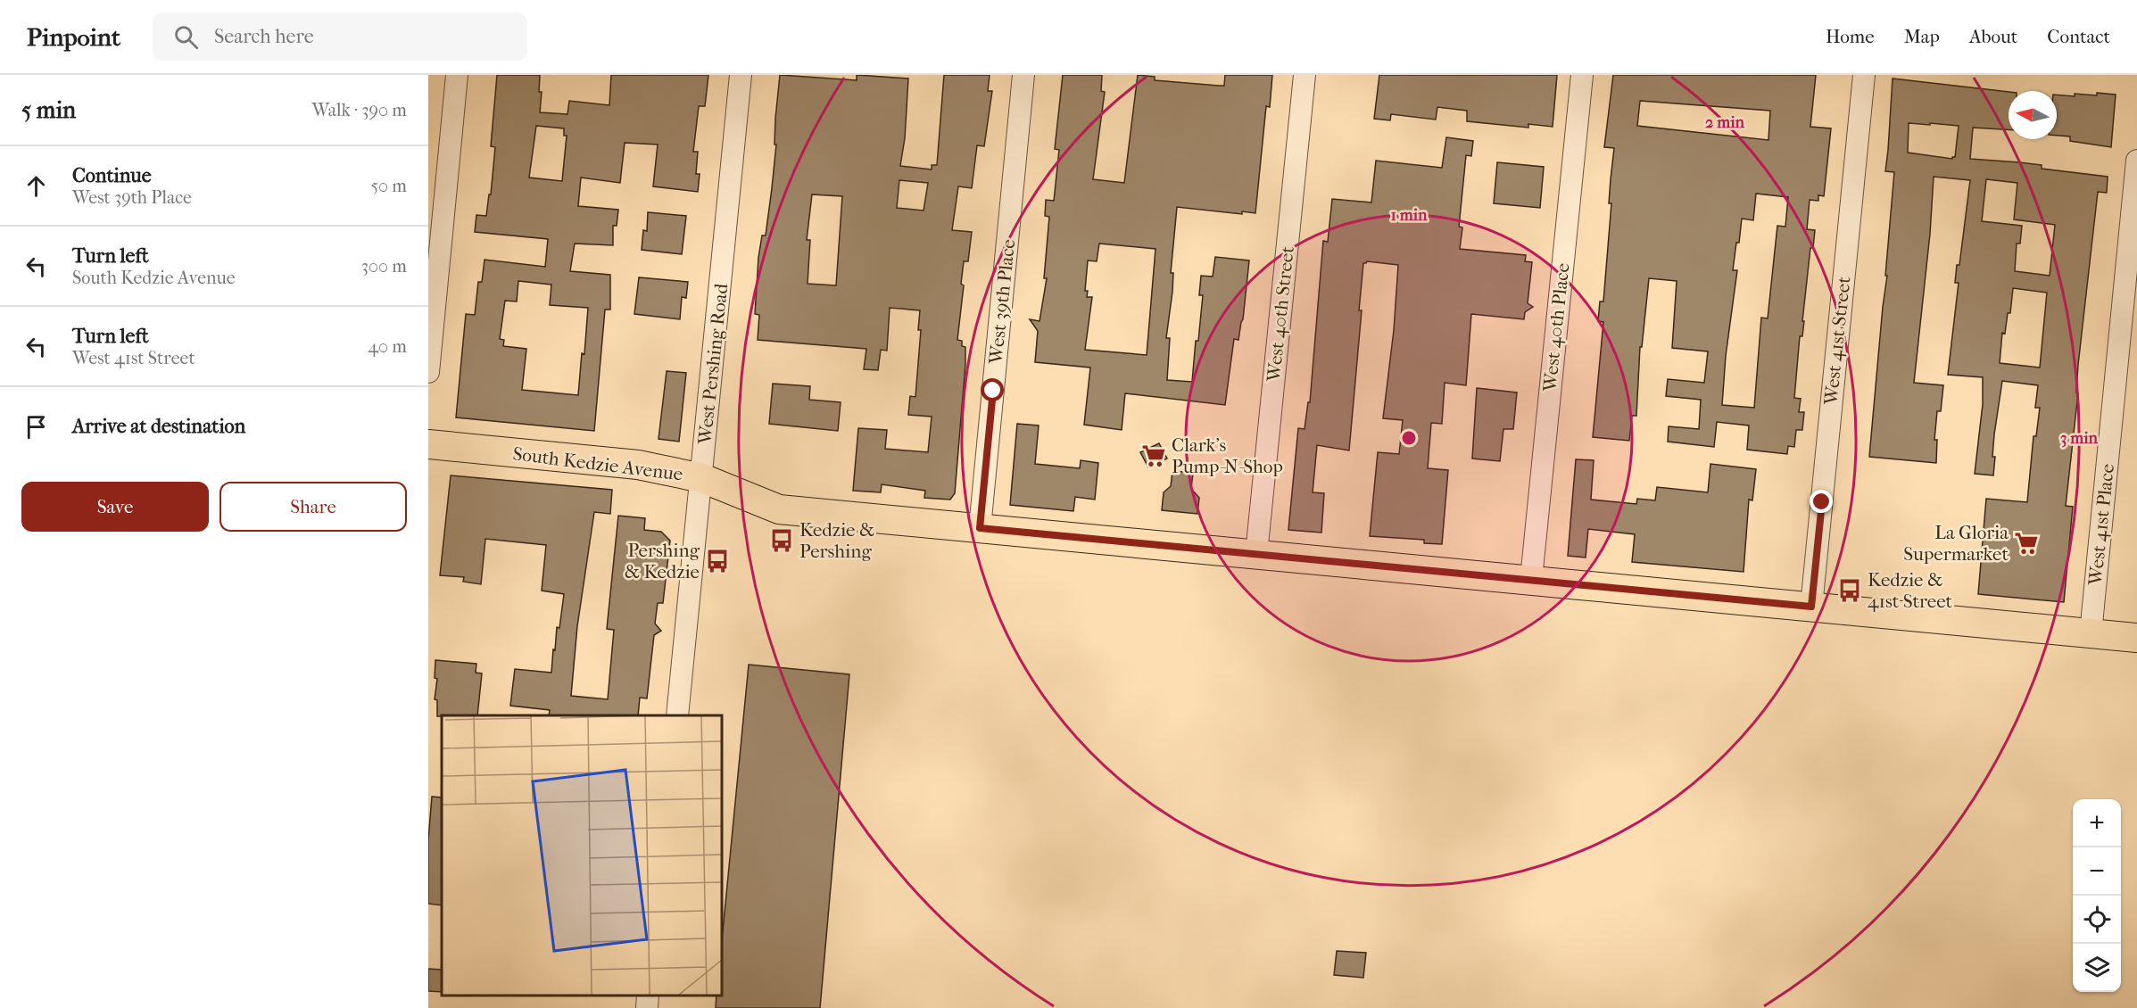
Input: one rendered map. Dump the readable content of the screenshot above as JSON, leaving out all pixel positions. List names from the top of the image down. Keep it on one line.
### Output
{"streets":{"main road":["South Kedzie Avenue"],"street":["West 39th Place","West 40th Street","West 40th Place","West 41st Street","West Pershing Road","West 41st Place"]},"crossings":[["West 39th Place","South Kedzie Avenue"],["West 40th Street","South Kedzie Avenue"],["West 40th Place","South Kedzie Avenue"],["West 41st Street","South Kedzie Avenue"],["West Pershing Road","South Kedzie Avenue"],["South Kedzie Avenue","West 41st Place"]],"places":{"supermarket":["Clark's Pump-N-Shop","La Gloria Supermarket"],"bus stop":["Kedzie & Pershing","Pershing & Kedzie","Kedzie & 41st Street"]},"north":"left","page":{"header":"Pinpoint","search":"Search here","nav":["Home","Map","About","Contact"],"heading":["5 min","Walk · 390 m"],"list":[["Continue","West 39th Place","50 m"],["Turn left","South Kedzie Avenue","300 m"],["Turn left","West 41st Street","40 m"],"Arrive at destination"],"buttons":["Save","Share"],"map_buttons":["+","−"]},"rings":["2 min","1 min","3 min"]}
